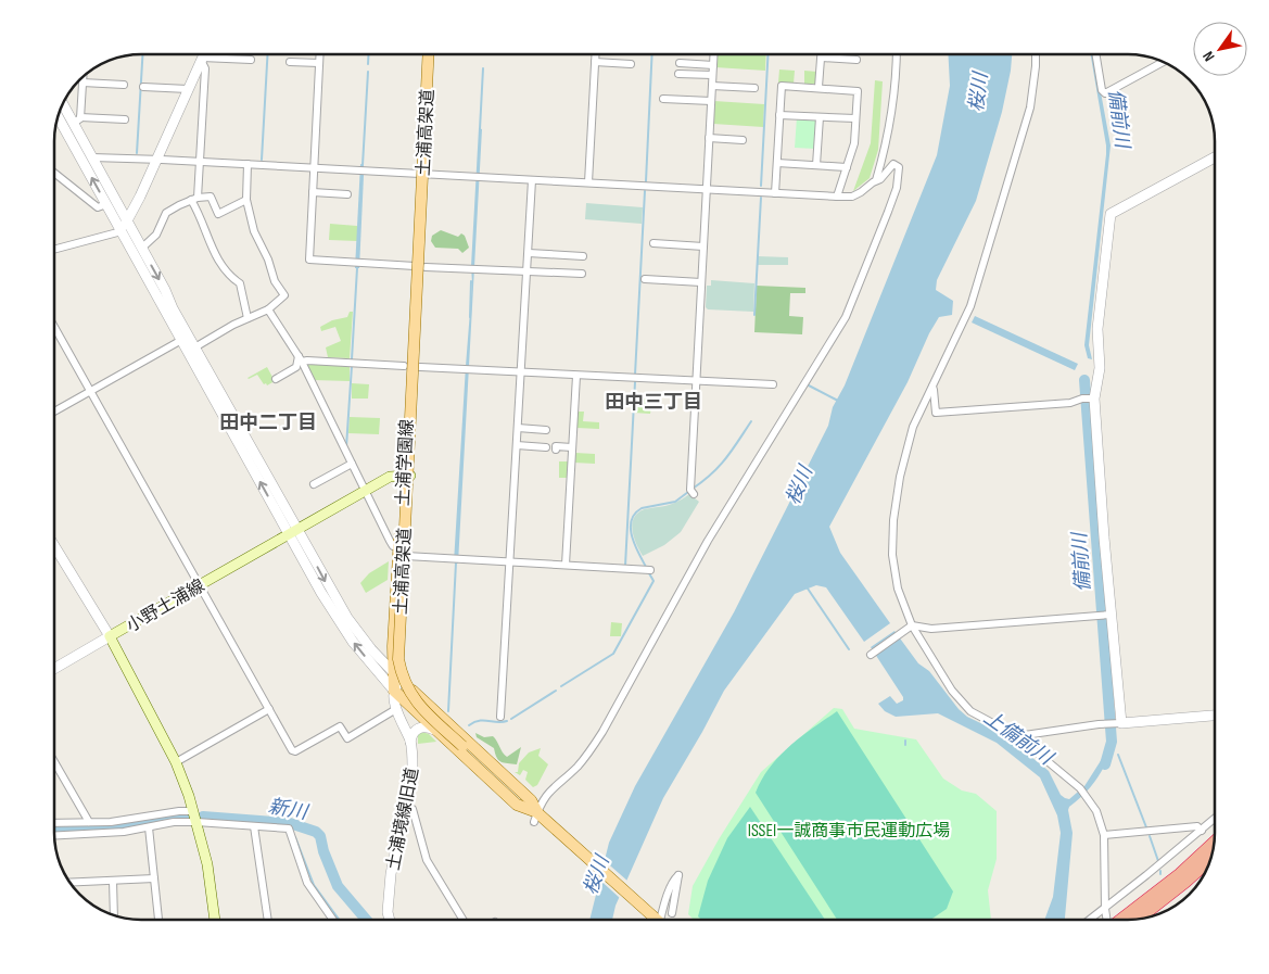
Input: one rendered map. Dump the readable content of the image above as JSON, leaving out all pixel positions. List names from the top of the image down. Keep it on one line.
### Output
{"streets":{"main road":["土浦高架道","土浦学園線","小野土浦線"],"street":["土浦境線旧道"]},"crossings":[["土浦学園線","小野土浦線"],["土浦学園線","土浦境線旧道"]],"districts":["田中三丁目","田中二丁目"],"water":["桜川","備前川","上備前川","新川"],"parks":["ISSEI一誠商事市民運動広場"],"north":"bottom left"}
